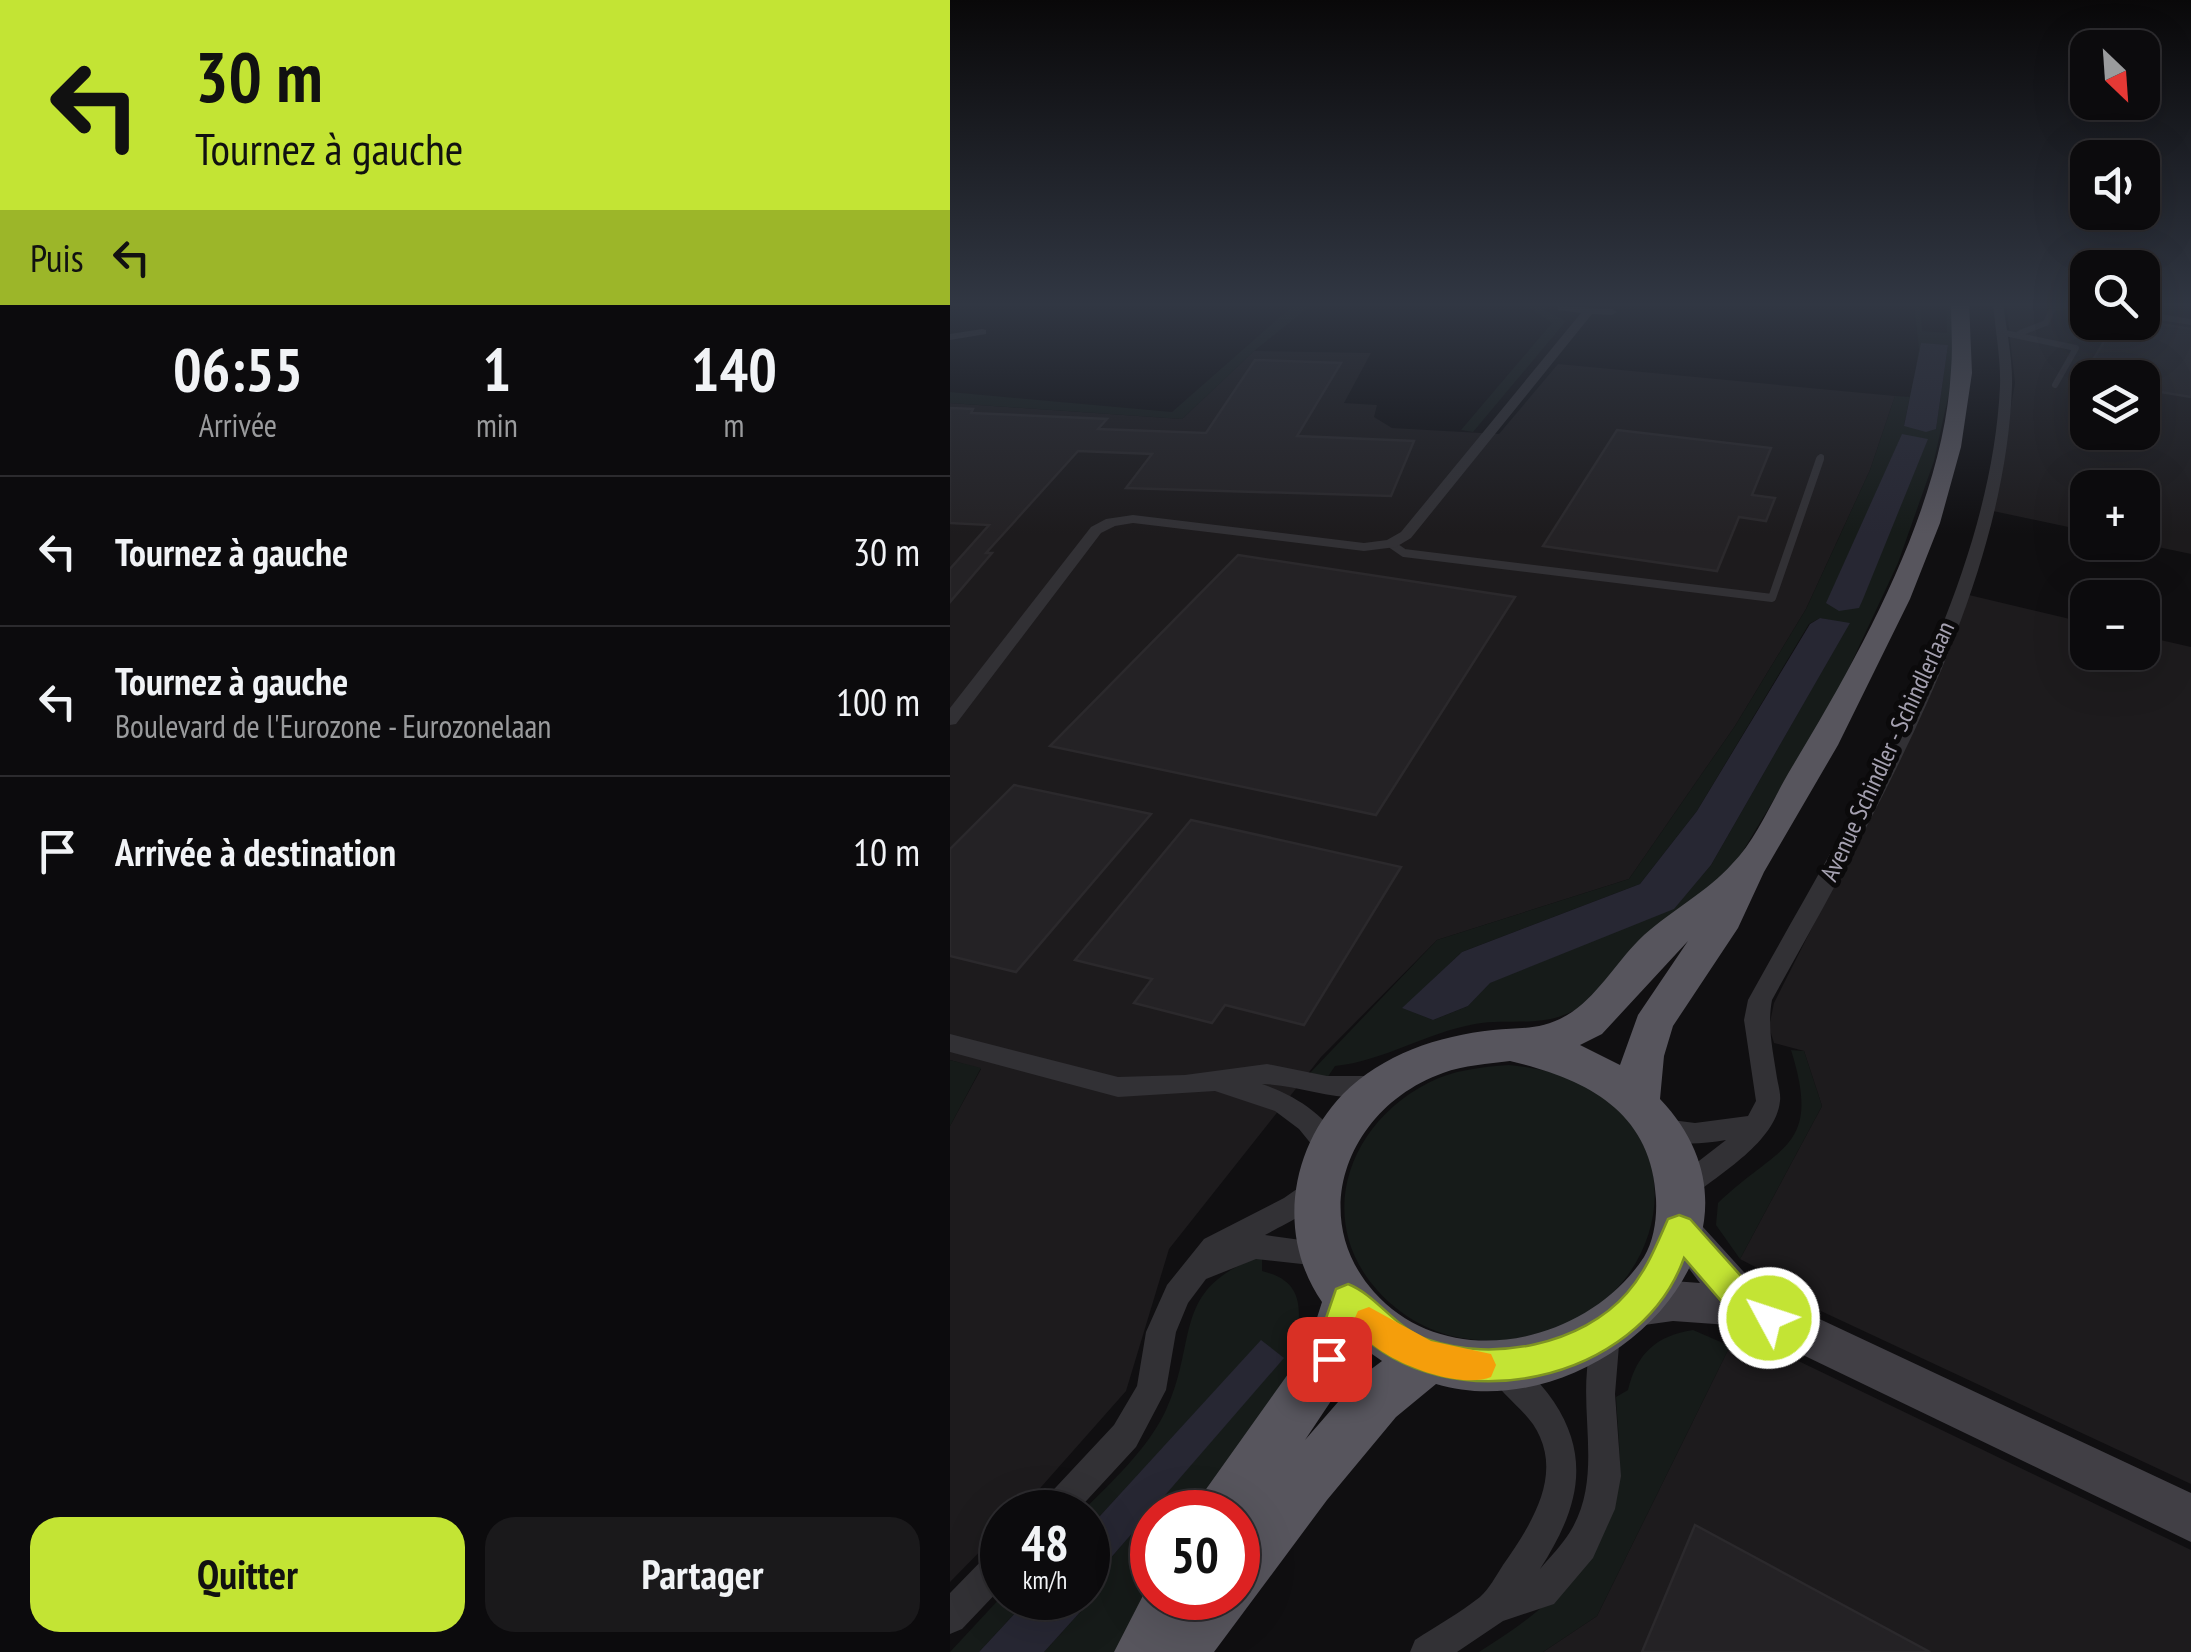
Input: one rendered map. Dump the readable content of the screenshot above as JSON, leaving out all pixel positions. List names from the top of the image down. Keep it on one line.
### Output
{"streets":{"street":["Avenue Schindler - Schindlerlaan"]},"north":"bottom right","page":{"turn":["30 m","Tournez à gauche"],"map_buttons":["+","−"],"then":"Puis","eta":["06:55","Arrivée","1","min","140","m"],"list":[{"name":"Tournez à gauche","value":"30 m"},{"name":"Tournez à gauche","note":"Boulevard de l'Eurozone - Eurozonelaan","value":"100 m"},{"name":"Arrivée à destination","value":"10 m"}],"speed":"48 km/h","limit":"50","buttons":["Quitter","Partager"]}}
